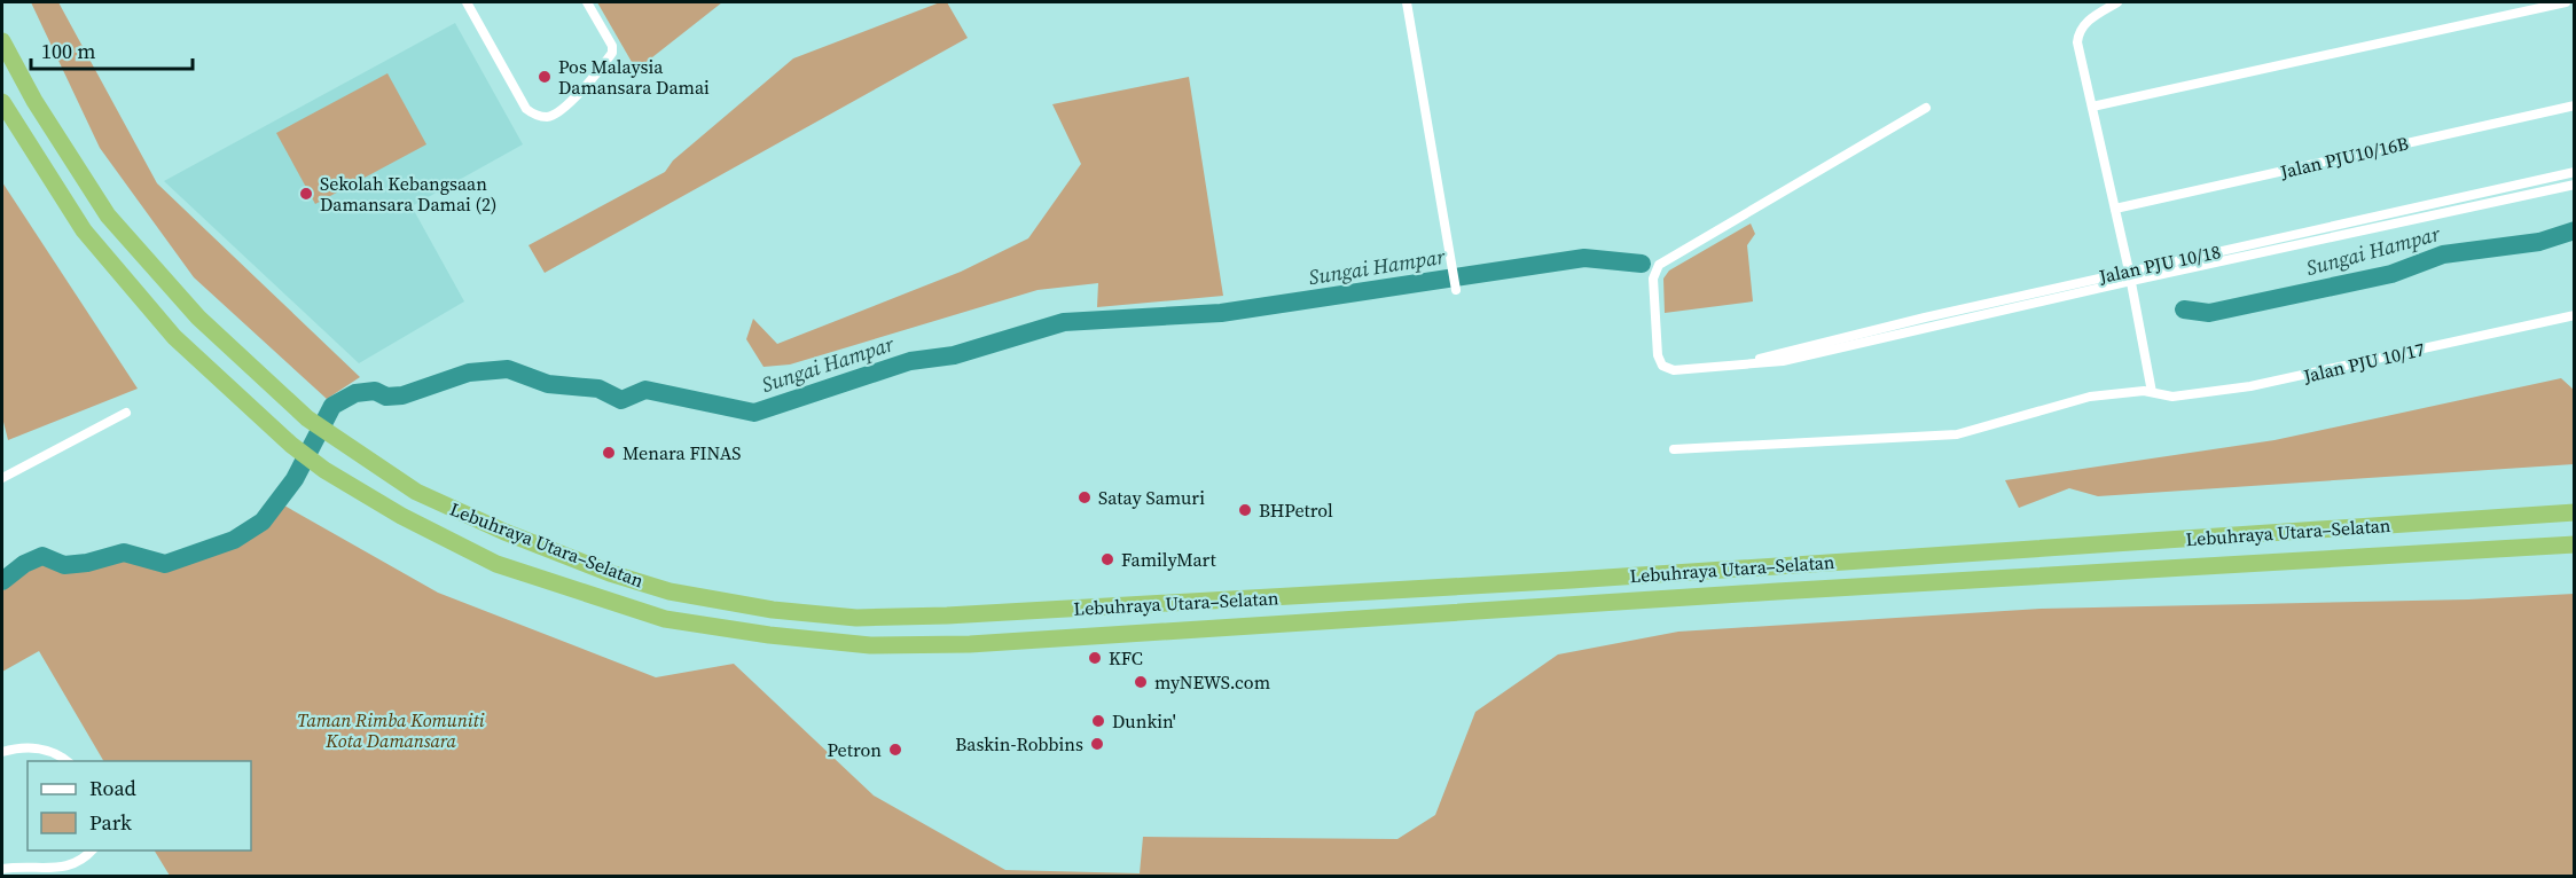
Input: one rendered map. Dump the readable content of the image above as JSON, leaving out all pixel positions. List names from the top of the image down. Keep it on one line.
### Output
{"streets":{"highway":["Lebuhraya Utara–Selatan"],"street":["Jalan PJU10/16B","Jalan PJU 10/18","Jalan PJU 10/17"]},"water":["Sungai Hampar"],"parks":["Taman Rimba Komuniti Kota Damansara"],"places":["Pos Malaysia Damansara Damai","Sekolah Kebangsaan Damansara Damai (2)","Menara FINAS","Satay Samuri","BHPetrol","FamilyMart","KFC","myNEWS.com","Dunkin'","Baskin-Robbins","Petron"],"legend":["Road","Park"],"scale_bar":"100 m"}
